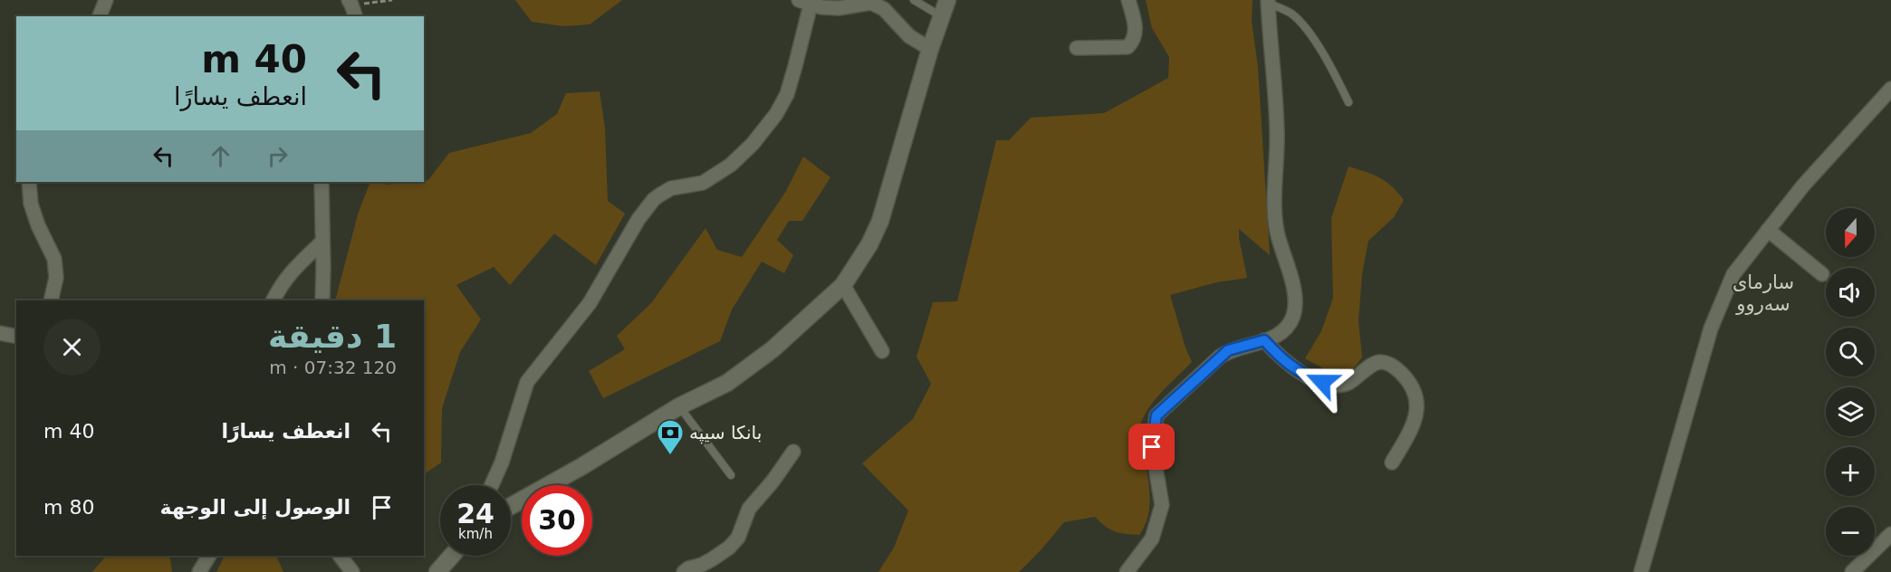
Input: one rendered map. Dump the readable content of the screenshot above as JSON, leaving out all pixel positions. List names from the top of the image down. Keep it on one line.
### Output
{"districts":["سارمای سەروو"],"places":{"bank":["بانکا سیپە"]},"north":"bottom","page":{"turn":["40 m","انعطف يسارًا"],"map_buttons":["+","−"],"heading":["1 دقيقة","120 m · 07:32"],"list":[{"name":"انعطف يسارًا","value":"40 m"},{"name":"الوصول إلى الوجهة","value":"80 m"}],"speed":"24 km/h","limit":"30"}}
